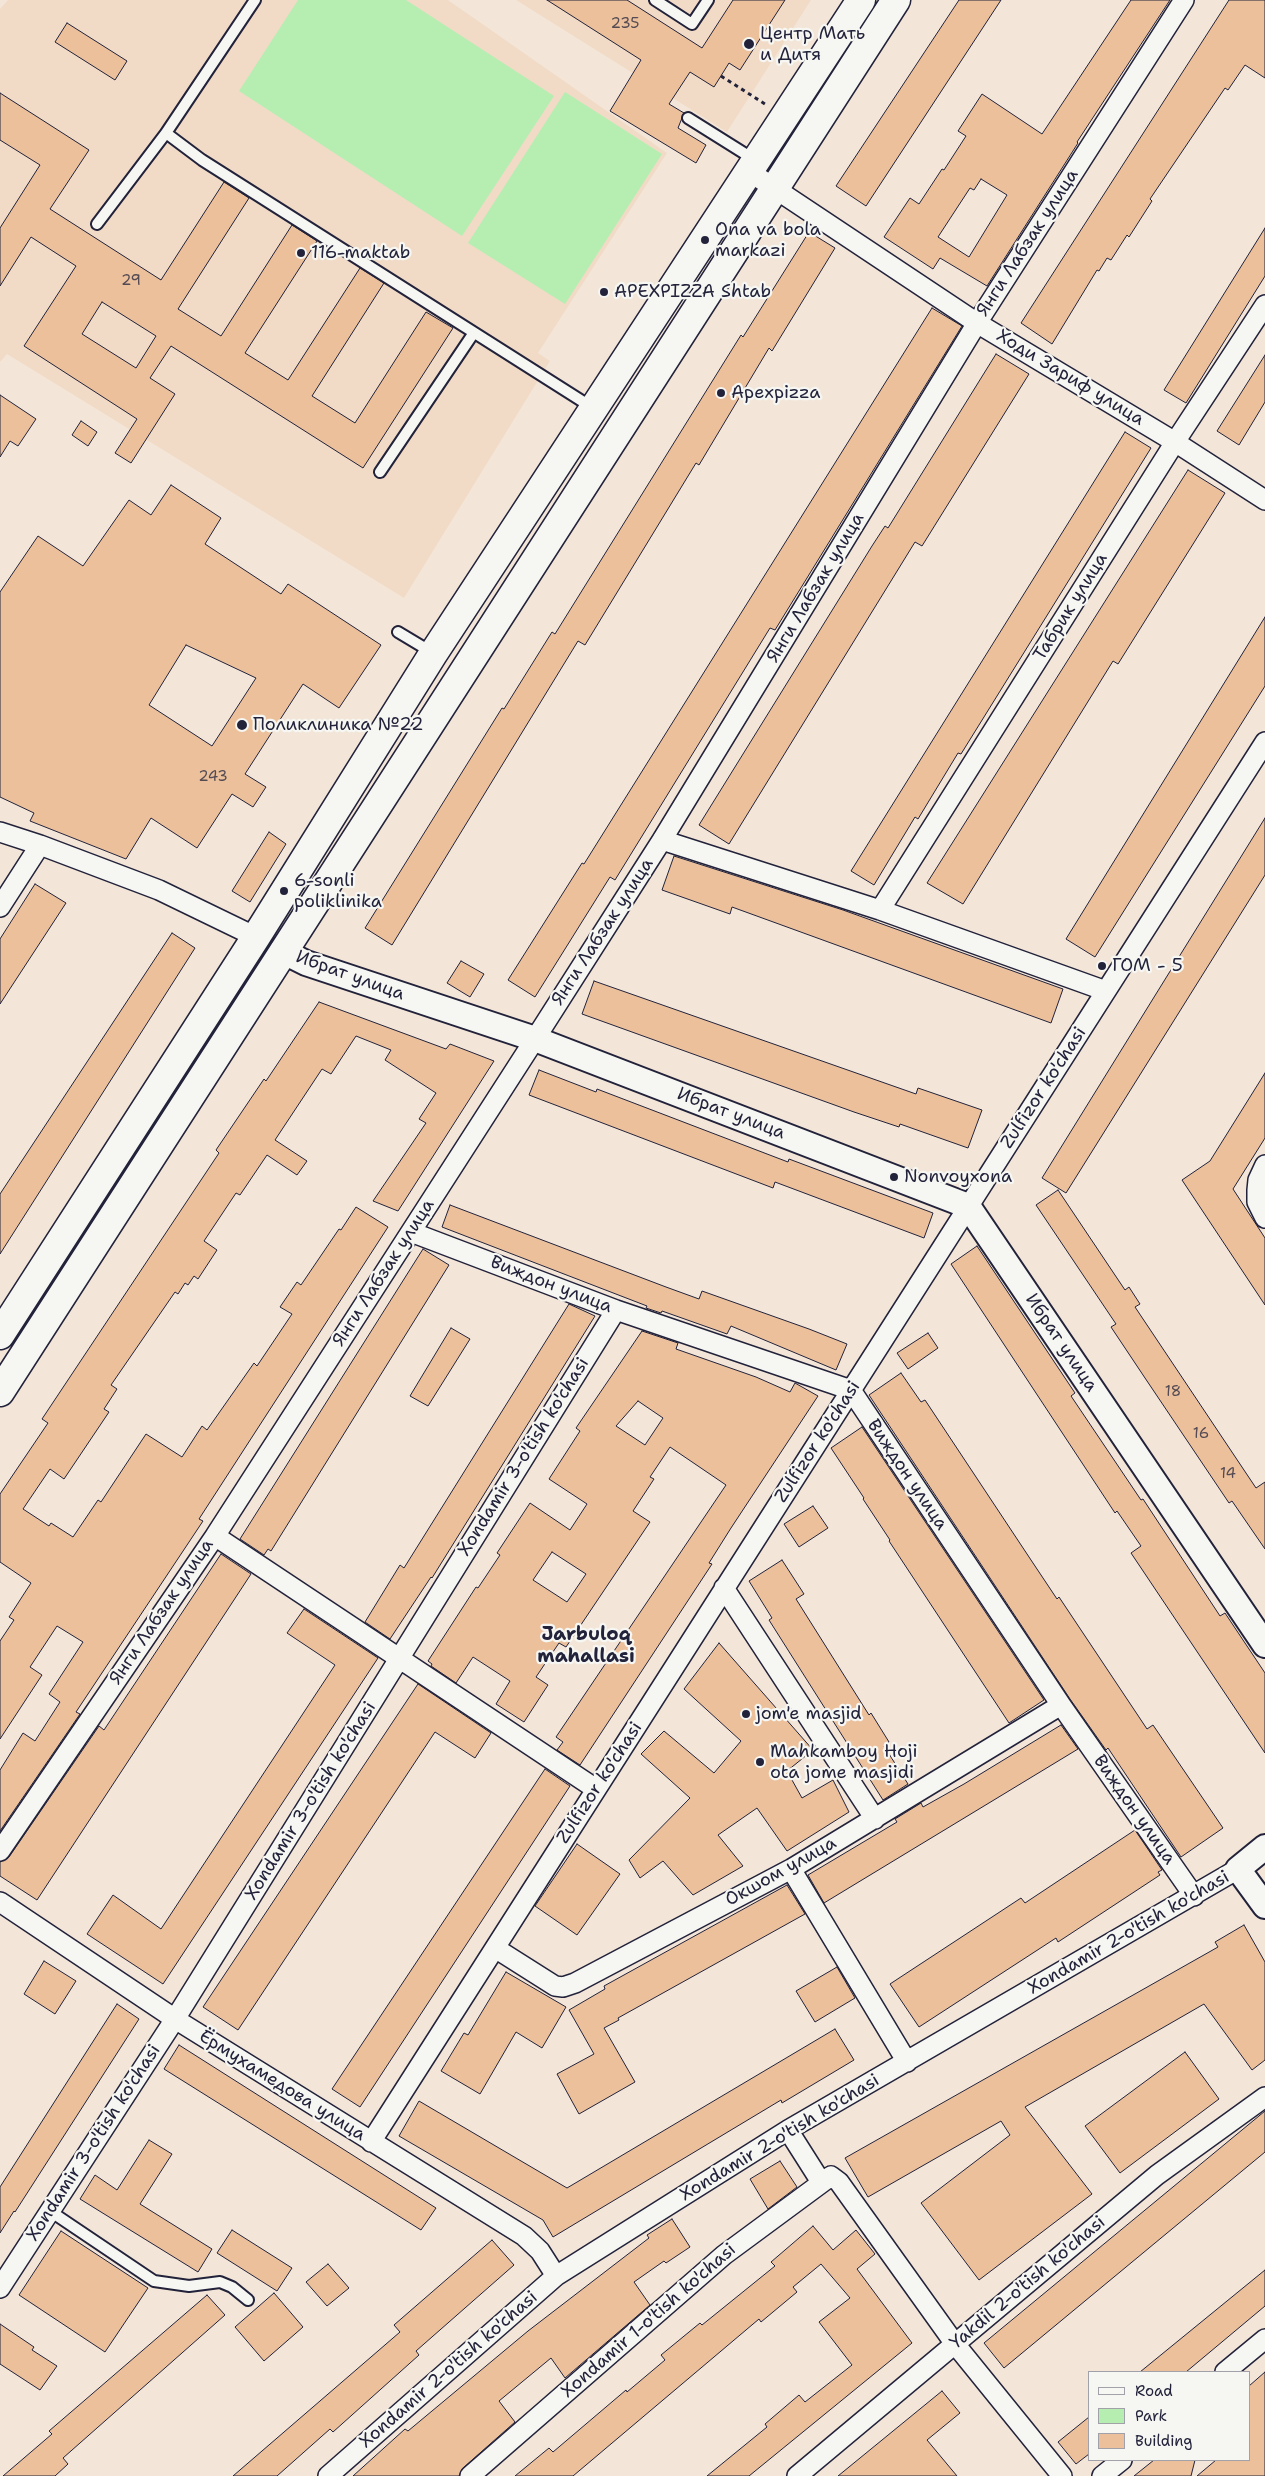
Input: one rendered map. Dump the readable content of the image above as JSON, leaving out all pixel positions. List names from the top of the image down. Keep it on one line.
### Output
{"streets":{"main road":["Ибрат улица"],"street":["Янги Лабзак улица","Ходи Зариф улица","Табрик улица","Zulfizor ko'chasi","Виждон улица","Xondamir 3-o'tish ko'chasi","Окшом улица","Xondamir 2-o'tish ko'chasi","Ёрмухамедова улица","Yakdil 2-o'tish ko'chasi","Xondamir 1-o'tish ko'chasi"]},"crossings":[["Янги Лабзак улица","Ходи Зариф улица"],["Янги Лабзак улица","Ибрат улица"],["Янги Лабзак улица","Виждон улица"],["Ходи Зариф улица","Табрик улица"],["Ибрат улица","Zulfizor ko'chasi"],["Zulfizor ko'chasi","Виждон улица"],["Zulfizor ko'chasi","Окшом улица"],["Zulfizor ko'chasi","Ёрмухамедова улица"],["Виждон улица","Xondamir 3-o'tish ko'chasi"],["Виждон улица","Окшом улица"],["Виждон улица","Xondamir 2-o'tish ko'chasi"],["Xondamir 3-o'tish ko'chasi","Ёрмухамедова улица"],["Xondamir 2-o'tish ko'chasi","Ёрмухамедова улица"]],"districts":["Jarbuloq mahallasi"],"places":["Центр Мать и Дитя","Ona va bola markazi","116-maktab","APEXPIZZA Shtab","Apexpizza","Поликлиника №22","6-sonli poliklinika","ГОМ - 5","Nonvoyxona","jom'e masjid","Mahkamboy Hoji ota jome masjidi"],"house_numbers":["235","29","243","18","16","14"],"legend":["Road","Park","Building"]}
